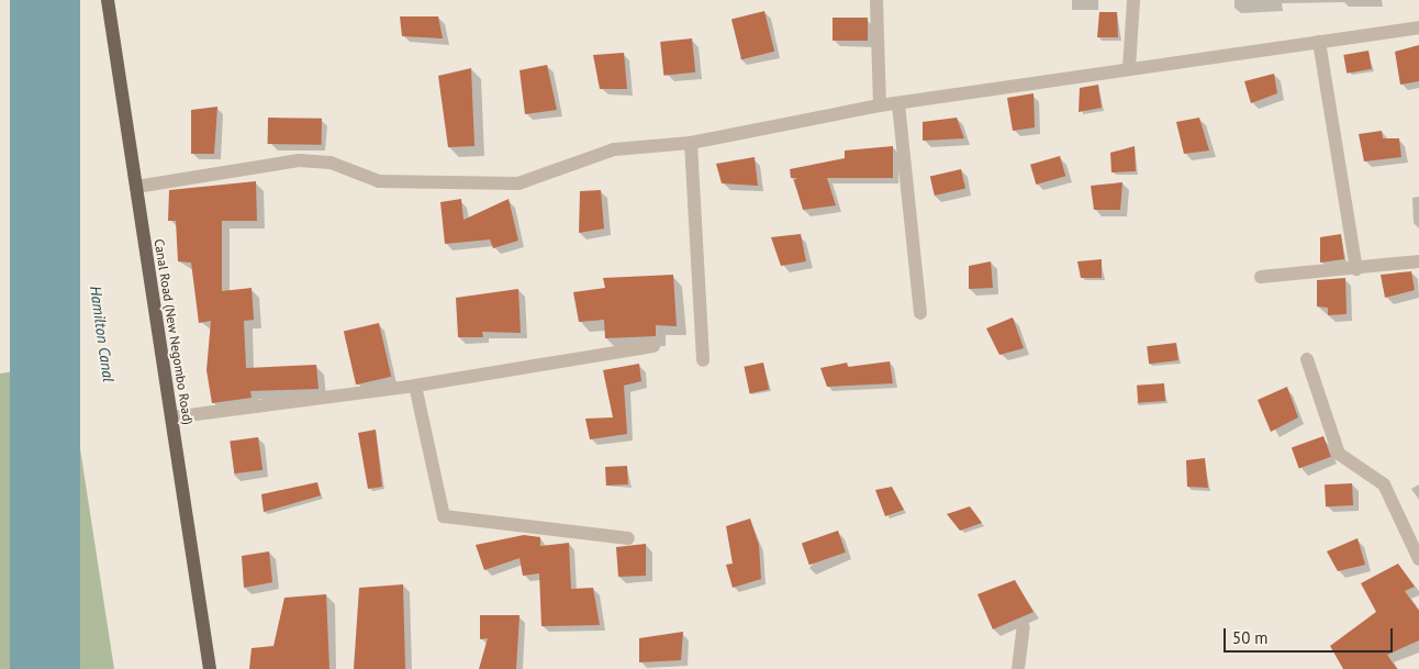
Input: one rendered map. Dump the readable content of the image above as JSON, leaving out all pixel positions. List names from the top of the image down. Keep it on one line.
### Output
{"streets":{"main road":["Canal Road (New Negombo Road)"]},"water":["Hamilton Canal"],"scale_bar":"50 m"}
